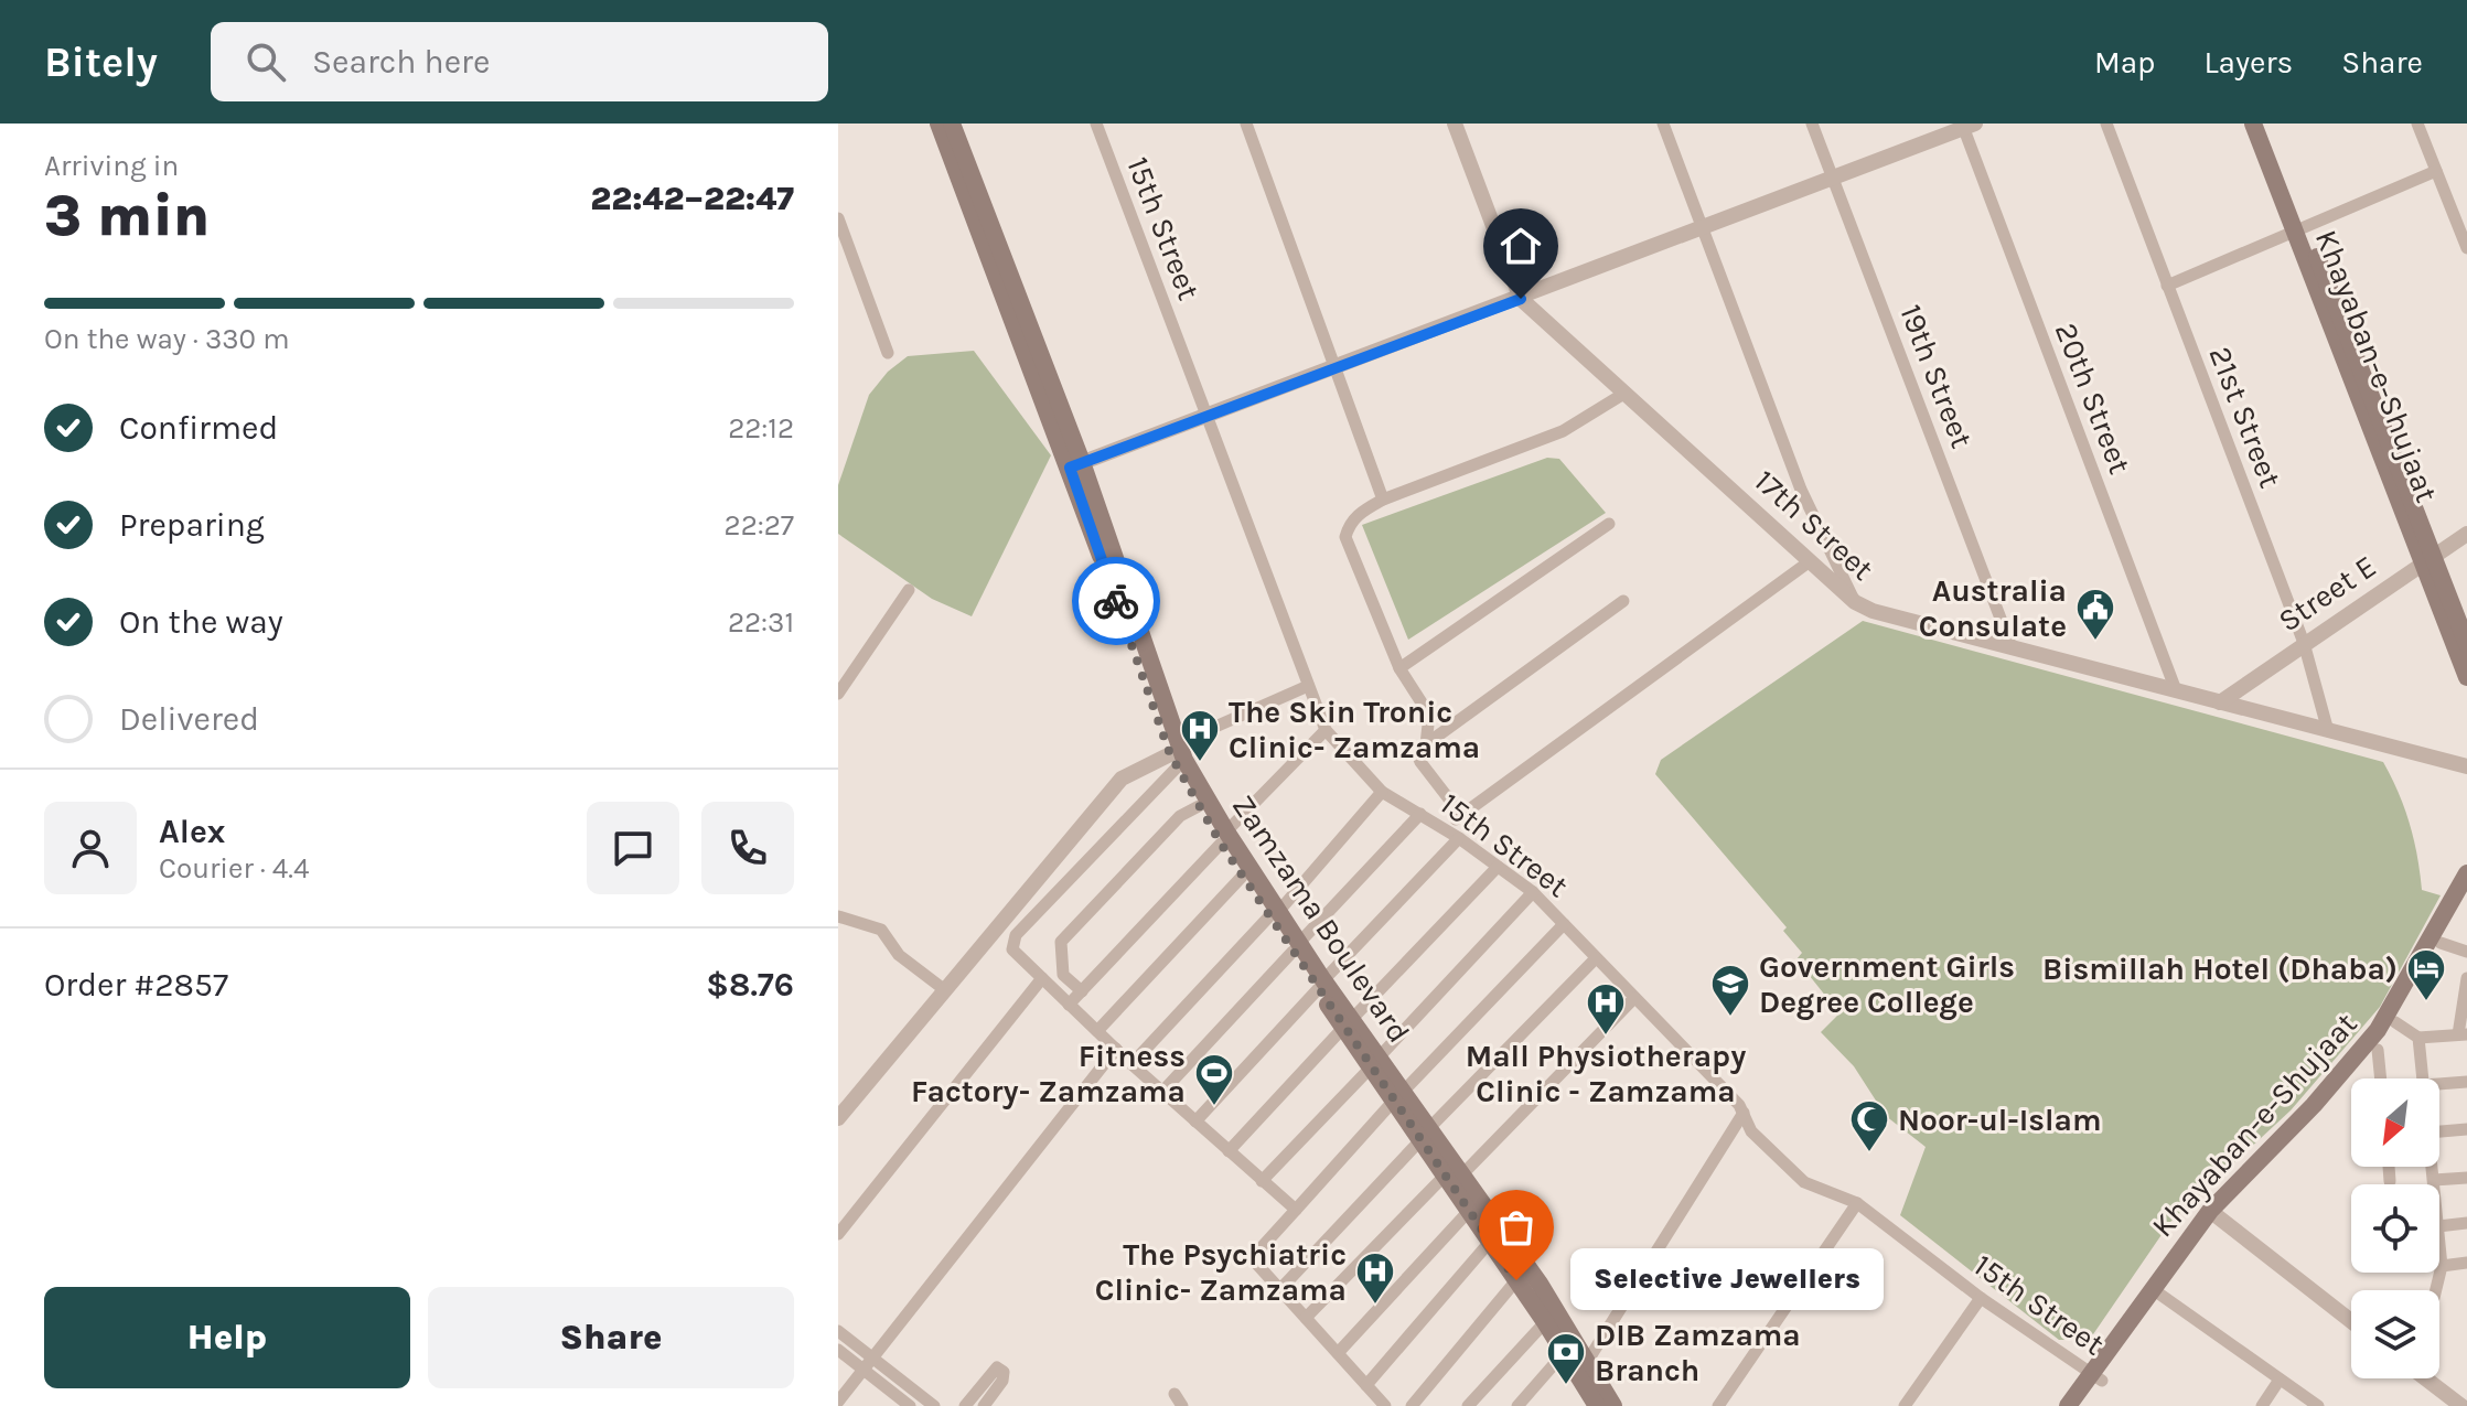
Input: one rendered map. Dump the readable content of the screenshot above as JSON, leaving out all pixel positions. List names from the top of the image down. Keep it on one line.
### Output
{"streets":{"main road":["Khayaban-e-Shujaat","Zamzama Boulevard"],"street":["15th Street","19th Street","20th Street","21st Street","17th Street","Street E"]},"crossings":[["15th Street","Khayaban-e-Shujaat"],["Khayaban-e-Shujaat","Street E"],["19th Street","17th Street"],["20th Street","17th Street"],["21st Street","17th Street"],["21st Street","Street E"],["17th Street","Street E"]],"places":{"public building":["Australia Consulate"],"hospital":["The Skin Tronic Clinic- Zamzama","Mall Physiotherapy Clinic - Zamzama","The Psychiatric Clinic- Zamzama"],"hotel":["Bismillah Hotel (Dhaba)"],"school or university":["Government Girls Degree College"],"sports":["Fitness Factory- Zamzama"],"mosque":["Noor-ul-Islam"],"other":["Selective Jewellers"],"bank":["DIB Zamzama Branch"]},"north":"bottom left","page":{"header":"Bitely","search":"Search here","nav":["Map","Layers","Share"],"heading":["3 min","Arriving in","22:42–22:47"],"panel":["Alex","Courier · 4.4","Order #2857","$8.76"],"bar":"On the way · 330 m","list":[["Confirmed","22:12"],["Preparing","22:27"],["On the way","22:31"],"Delivered"],"bubble":"Selective Jewellers","buttons":["Help","Share"]}}
